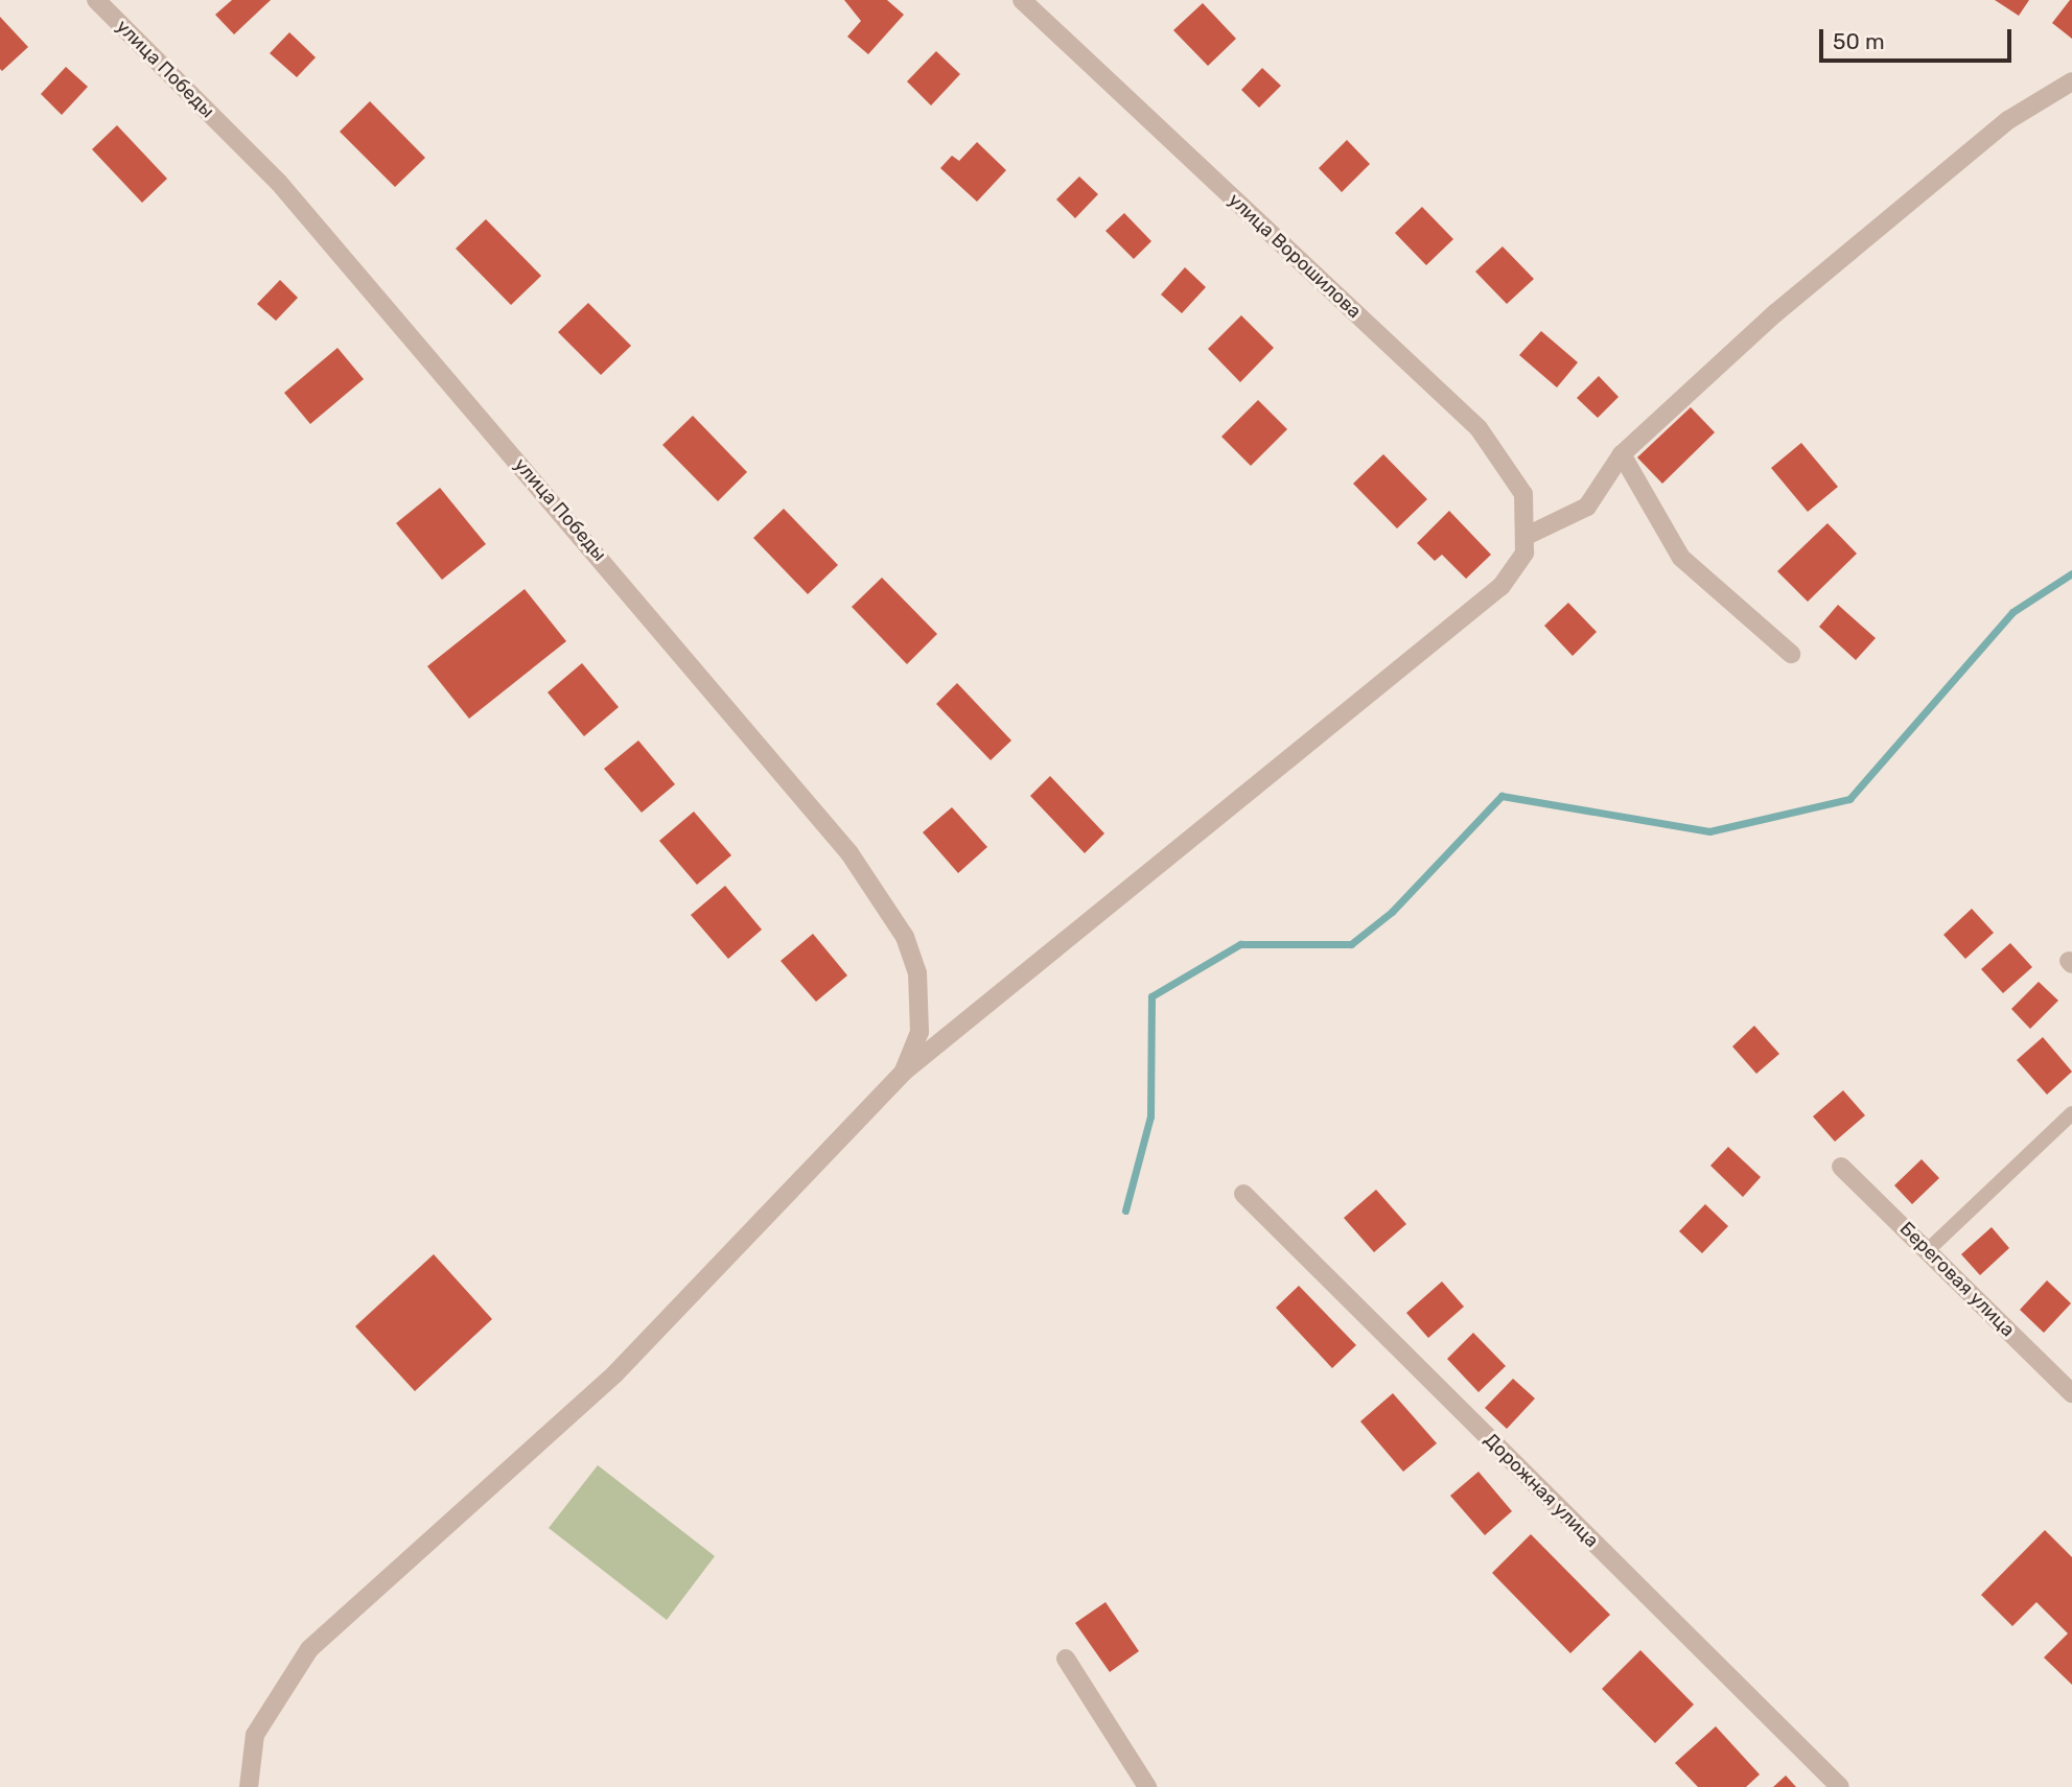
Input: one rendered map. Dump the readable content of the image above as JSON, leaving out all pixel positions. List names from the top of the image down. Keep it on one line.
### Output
{"streets":{"street":["улица Победы","улица Ворошилова","Береговая улица","Дорожная улица"]},"scale_bar":"50 m"}
